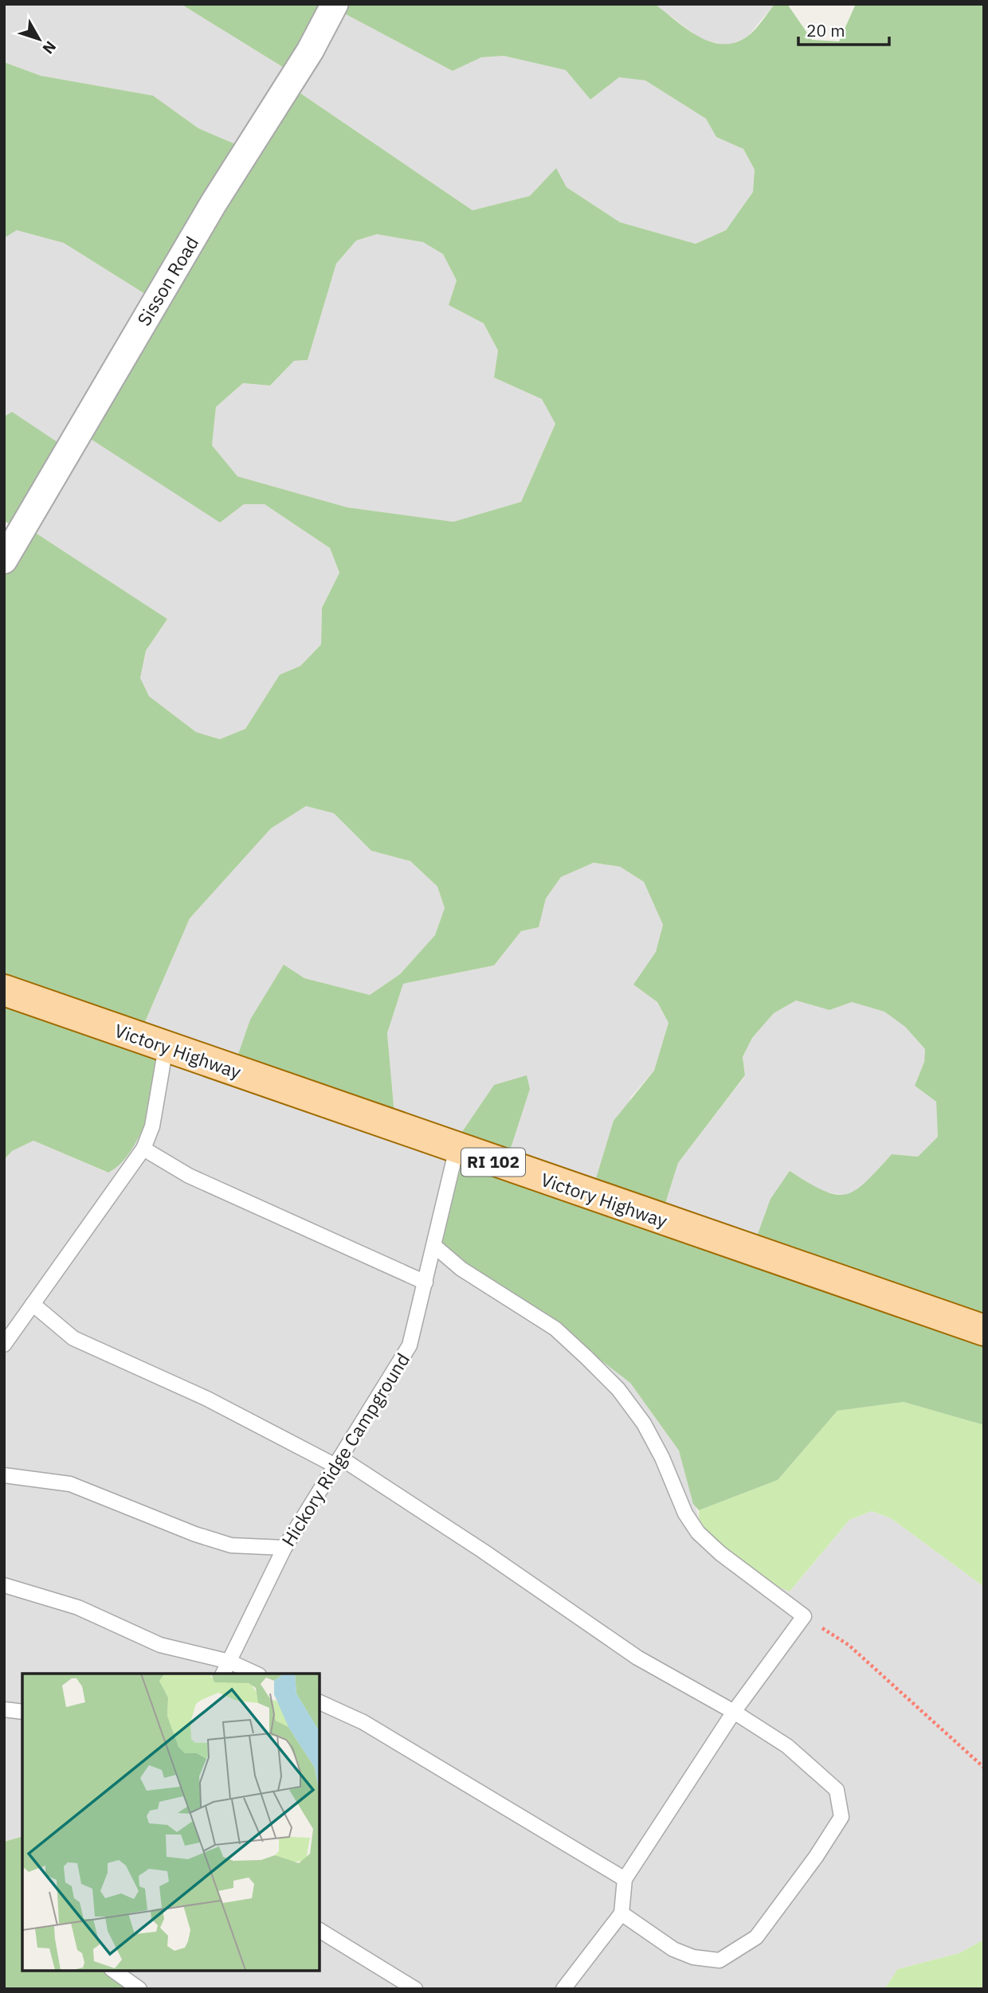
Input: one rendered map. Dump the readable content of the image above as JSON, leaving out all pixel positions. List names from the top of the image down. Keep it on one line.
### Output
{"streets":{"main road":["Victory Highway","RI 102"],"street":["Sisson Road"],"lane":["Hickory Ridge Campground"]},"crossings":[["Victory Highway","Hickory Ridge Campground"]],"scale_bar":"20 m","north":"bottom right"}
